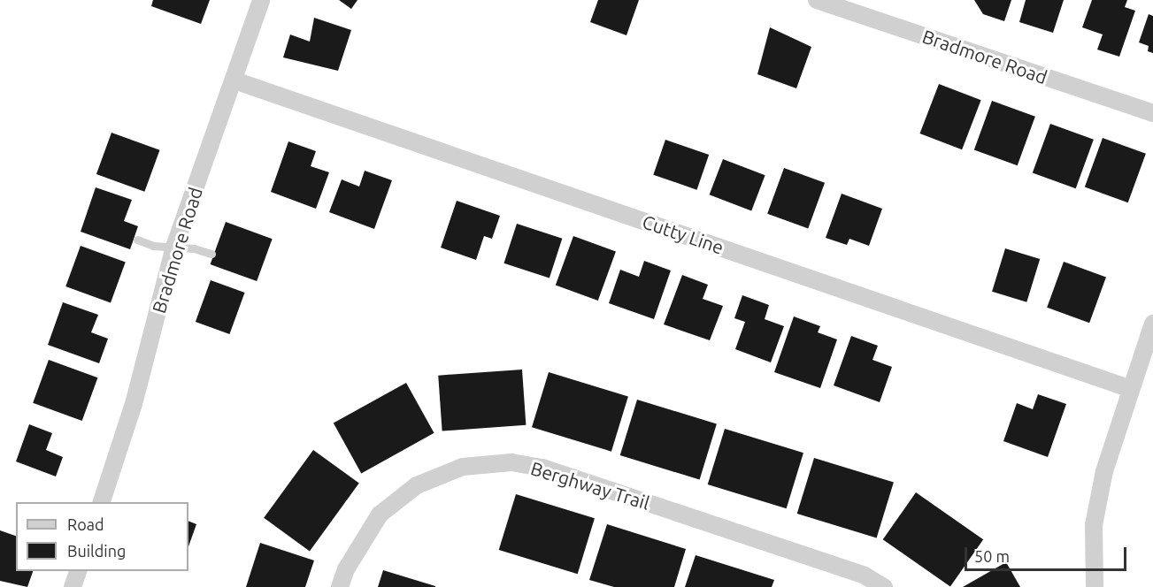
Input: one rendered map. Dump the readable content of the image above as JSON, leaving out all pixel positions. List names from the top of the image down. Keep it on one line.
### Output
{"streets":{"street":["Bradmore Road","Cutty Line","Berghway Trail"]},"crossings":[["Bradmore Road","Cutty Line"]],"legend":["Road","Building"],"scale_bar":"50 m"}
